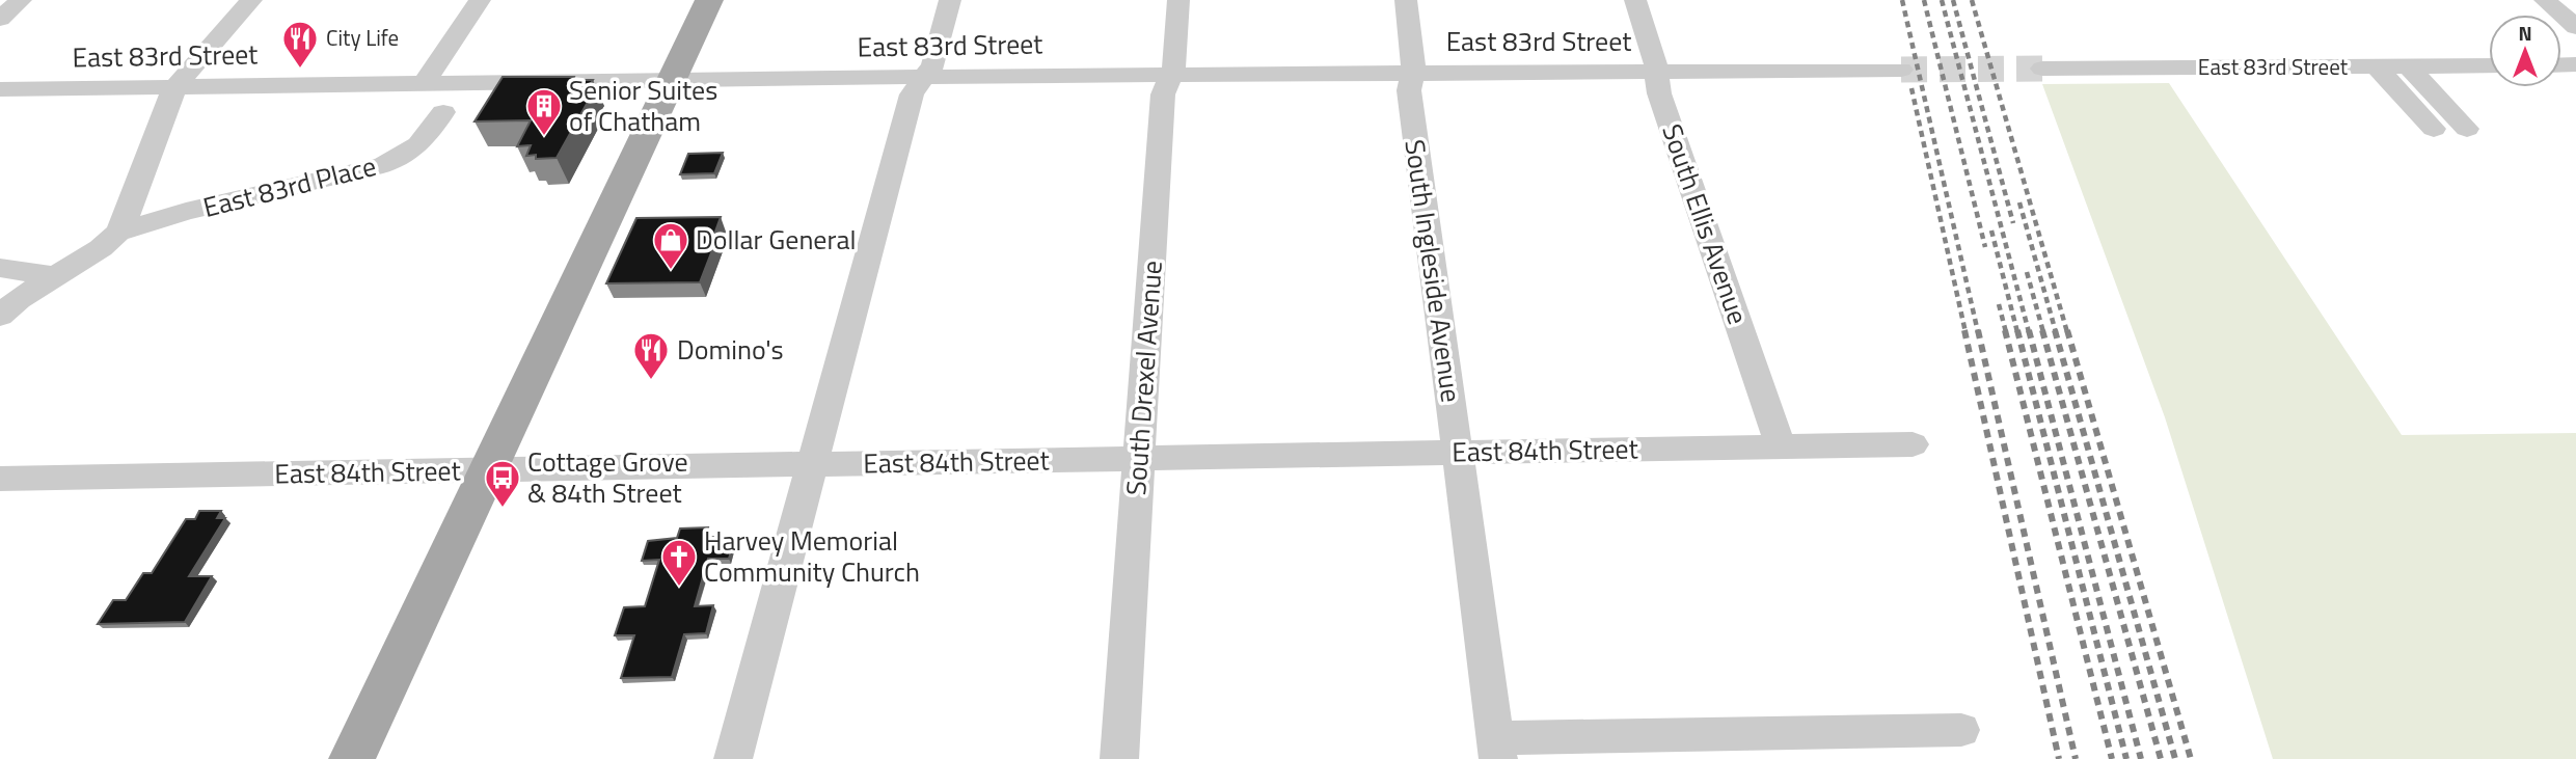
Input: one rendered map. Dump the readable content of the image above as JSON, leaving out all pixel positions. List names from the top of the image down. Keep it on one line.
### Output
{"streets":{"street":["East 83rd Street","East 83rd Place","South Ellis Avenue","South Ingleside Avenue","South Drexel Avenue","East 84th Street"]},"crossings":[["East 83rd Street","South Ellis Avenue"],["East 83rd Street","South Ingleside Avenue"],["East 83rd Street","South Drexel Avenue"],["South Ellis Avenue","East 84th Street"],["South Ingleside Avenue","East 84th Street"],["South Drexel Avenue","East 84th Street"]],"places":{"restaurant":["City Life","Domino's"],"building":["Senior Suites of Chatham"],"shop":["Dollar General"],"bus stop":["Cottage Grove & 84th Street"],"church":["Harvey Memorial Community Church"]},"north":"top"}
